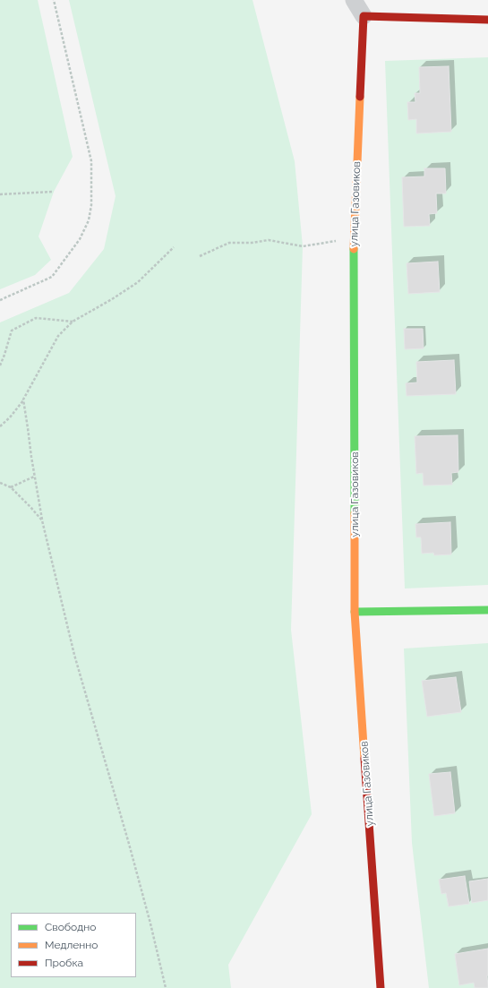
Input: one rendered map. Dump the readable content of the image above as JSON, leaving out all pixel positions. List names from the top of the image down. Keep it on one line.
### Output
{"streets":{"street":["улица Газовиков"]},"legend":["Свободно","Медленно","Пробка"]}
